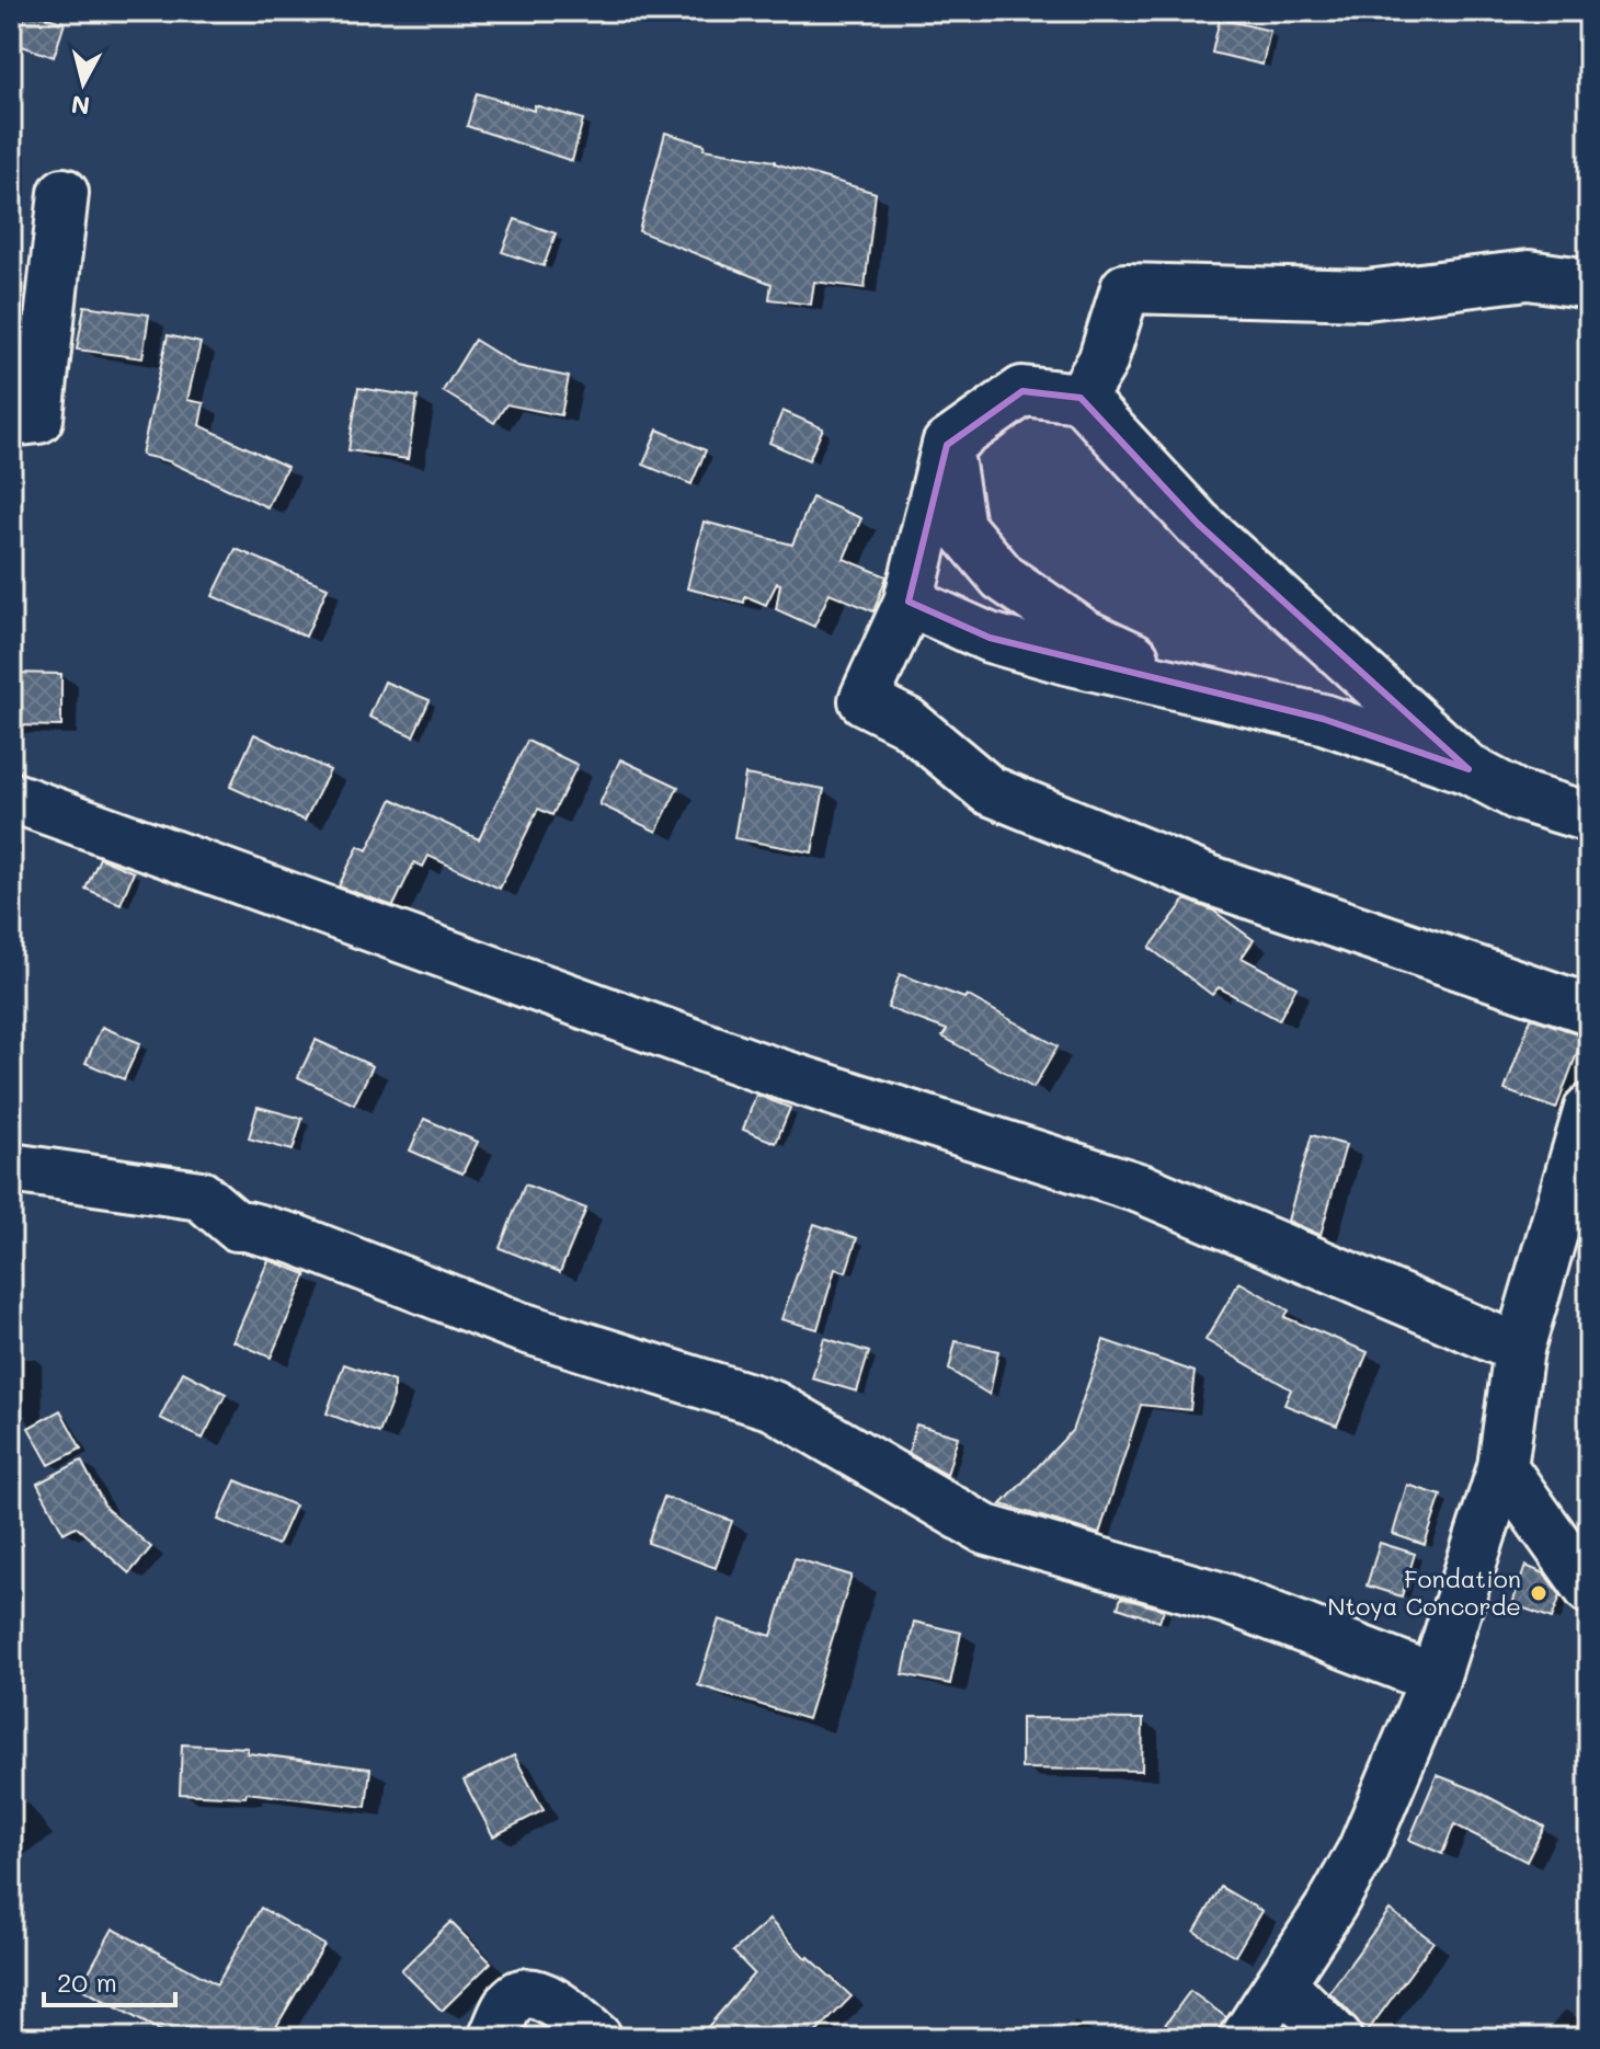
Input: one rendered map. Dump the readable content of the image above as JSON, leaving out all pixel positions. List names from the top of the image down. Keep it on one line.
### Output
{"places":["Fondation Ntoya Concorde"],"scale_bar":"20 m","north":"bottom"}
